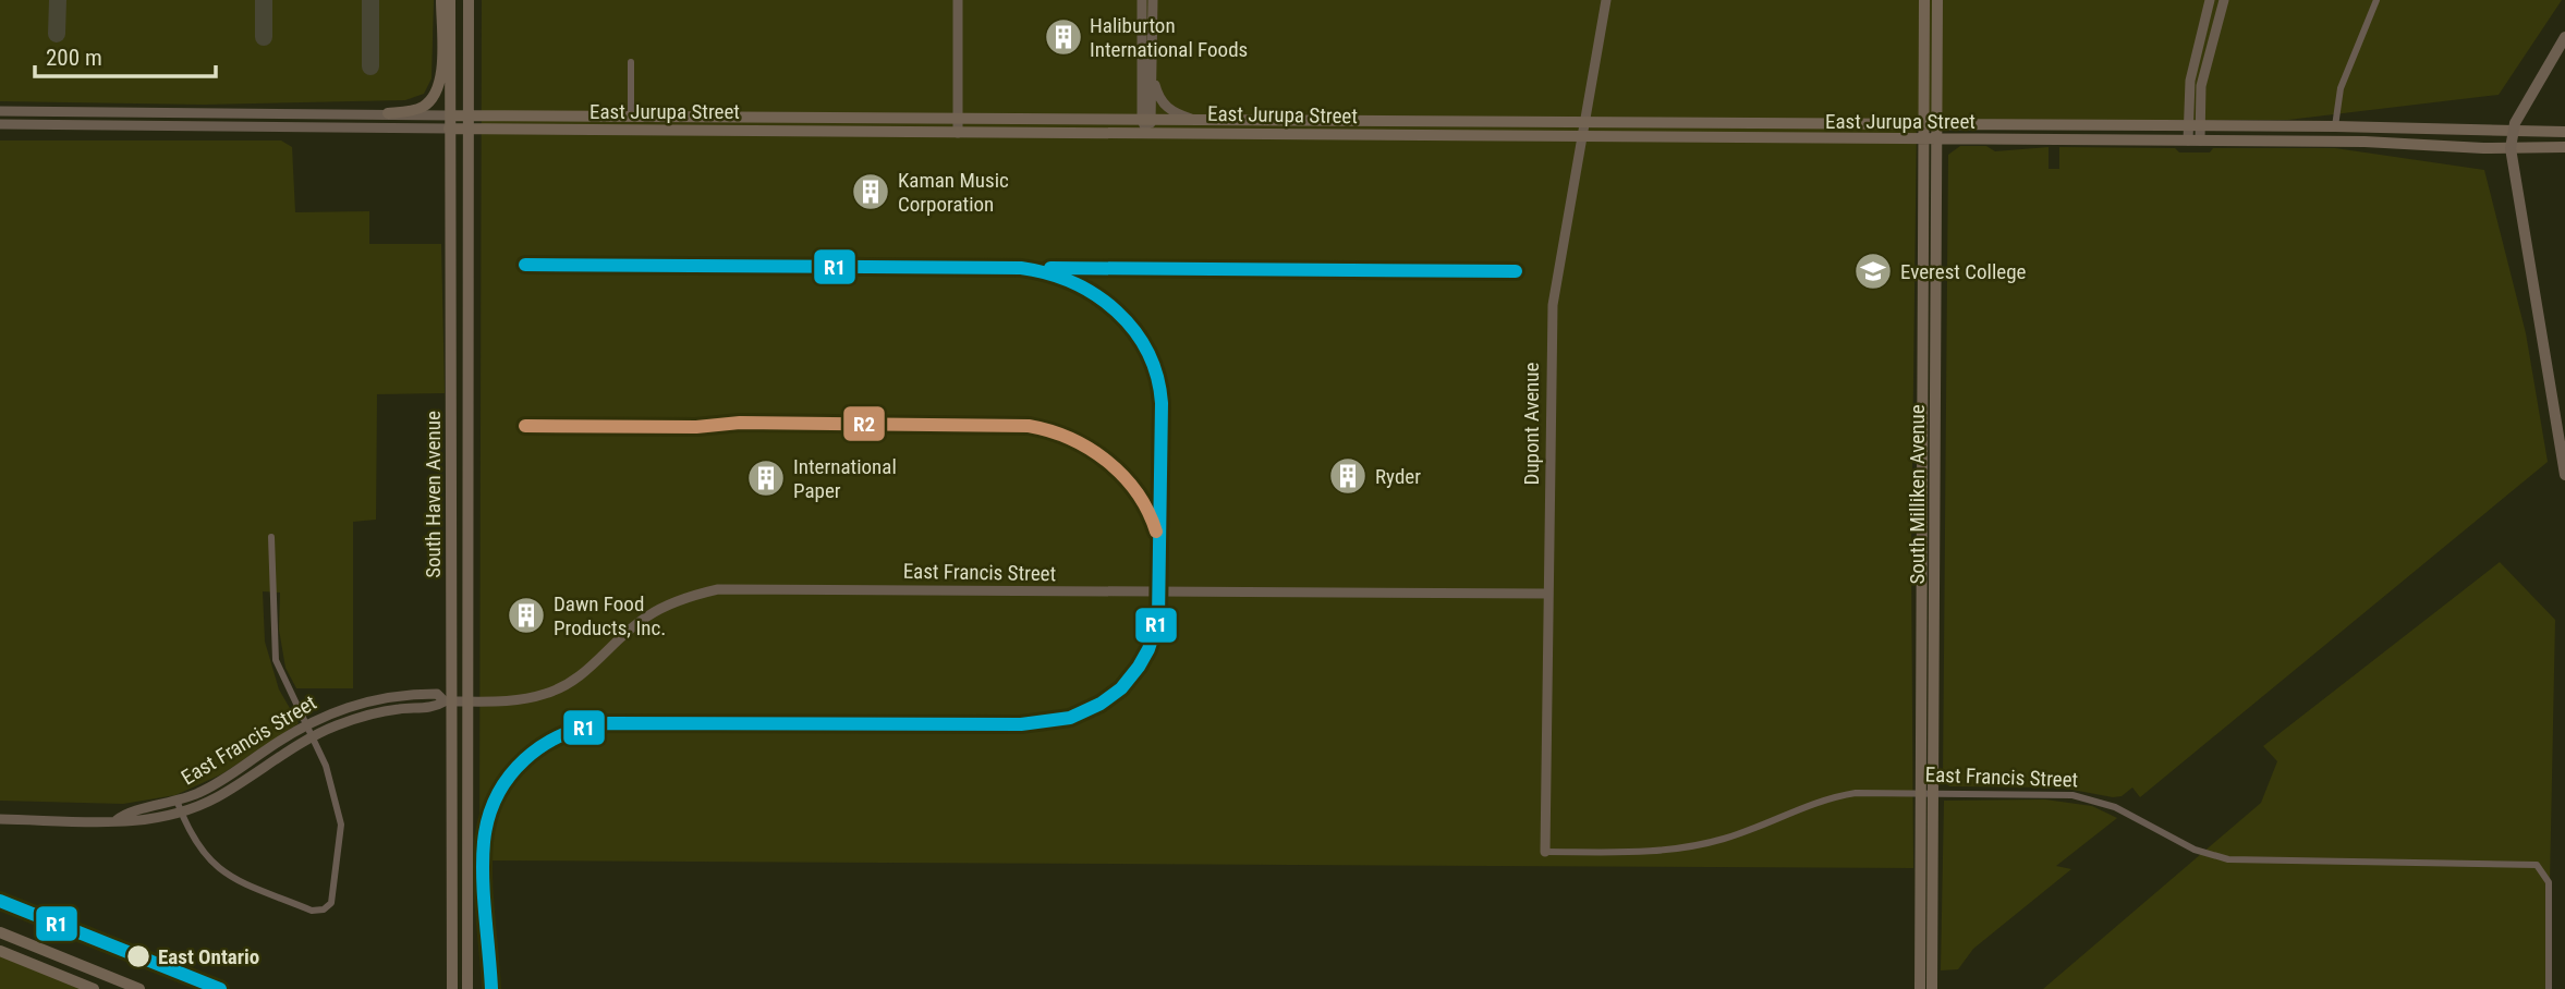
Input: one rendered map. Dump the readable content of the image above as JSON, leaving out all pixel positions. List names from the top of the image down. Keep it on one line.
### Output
{"streets":{"main road":["East Jurupa Street","South Haven Avenue","South Milliken Avenue"],"street":["Dupont Avenue","East Francis Street"]},"crossings":[["East Jurupa Street","Dupont Avenue"],["East Jurupa Street","South Haven Avenue"],["East Jurupa Street","South Milliken Avenue"],["Dupont Avenue","East Francis Street"],["South Haven Avenue","East Francis Street"],["South Milliken Avenue","East Francis Street"]],"places":{"building":["Haliburton International Foods","Kaman Music Corporation","Ryder","International Paper","Dawn Food Products, Inc."],"school or university":["Everest College"],"other":["East Ontario"]},"lines":["transit line R1","transit line R2"],"scale_bar":"200 m"}
